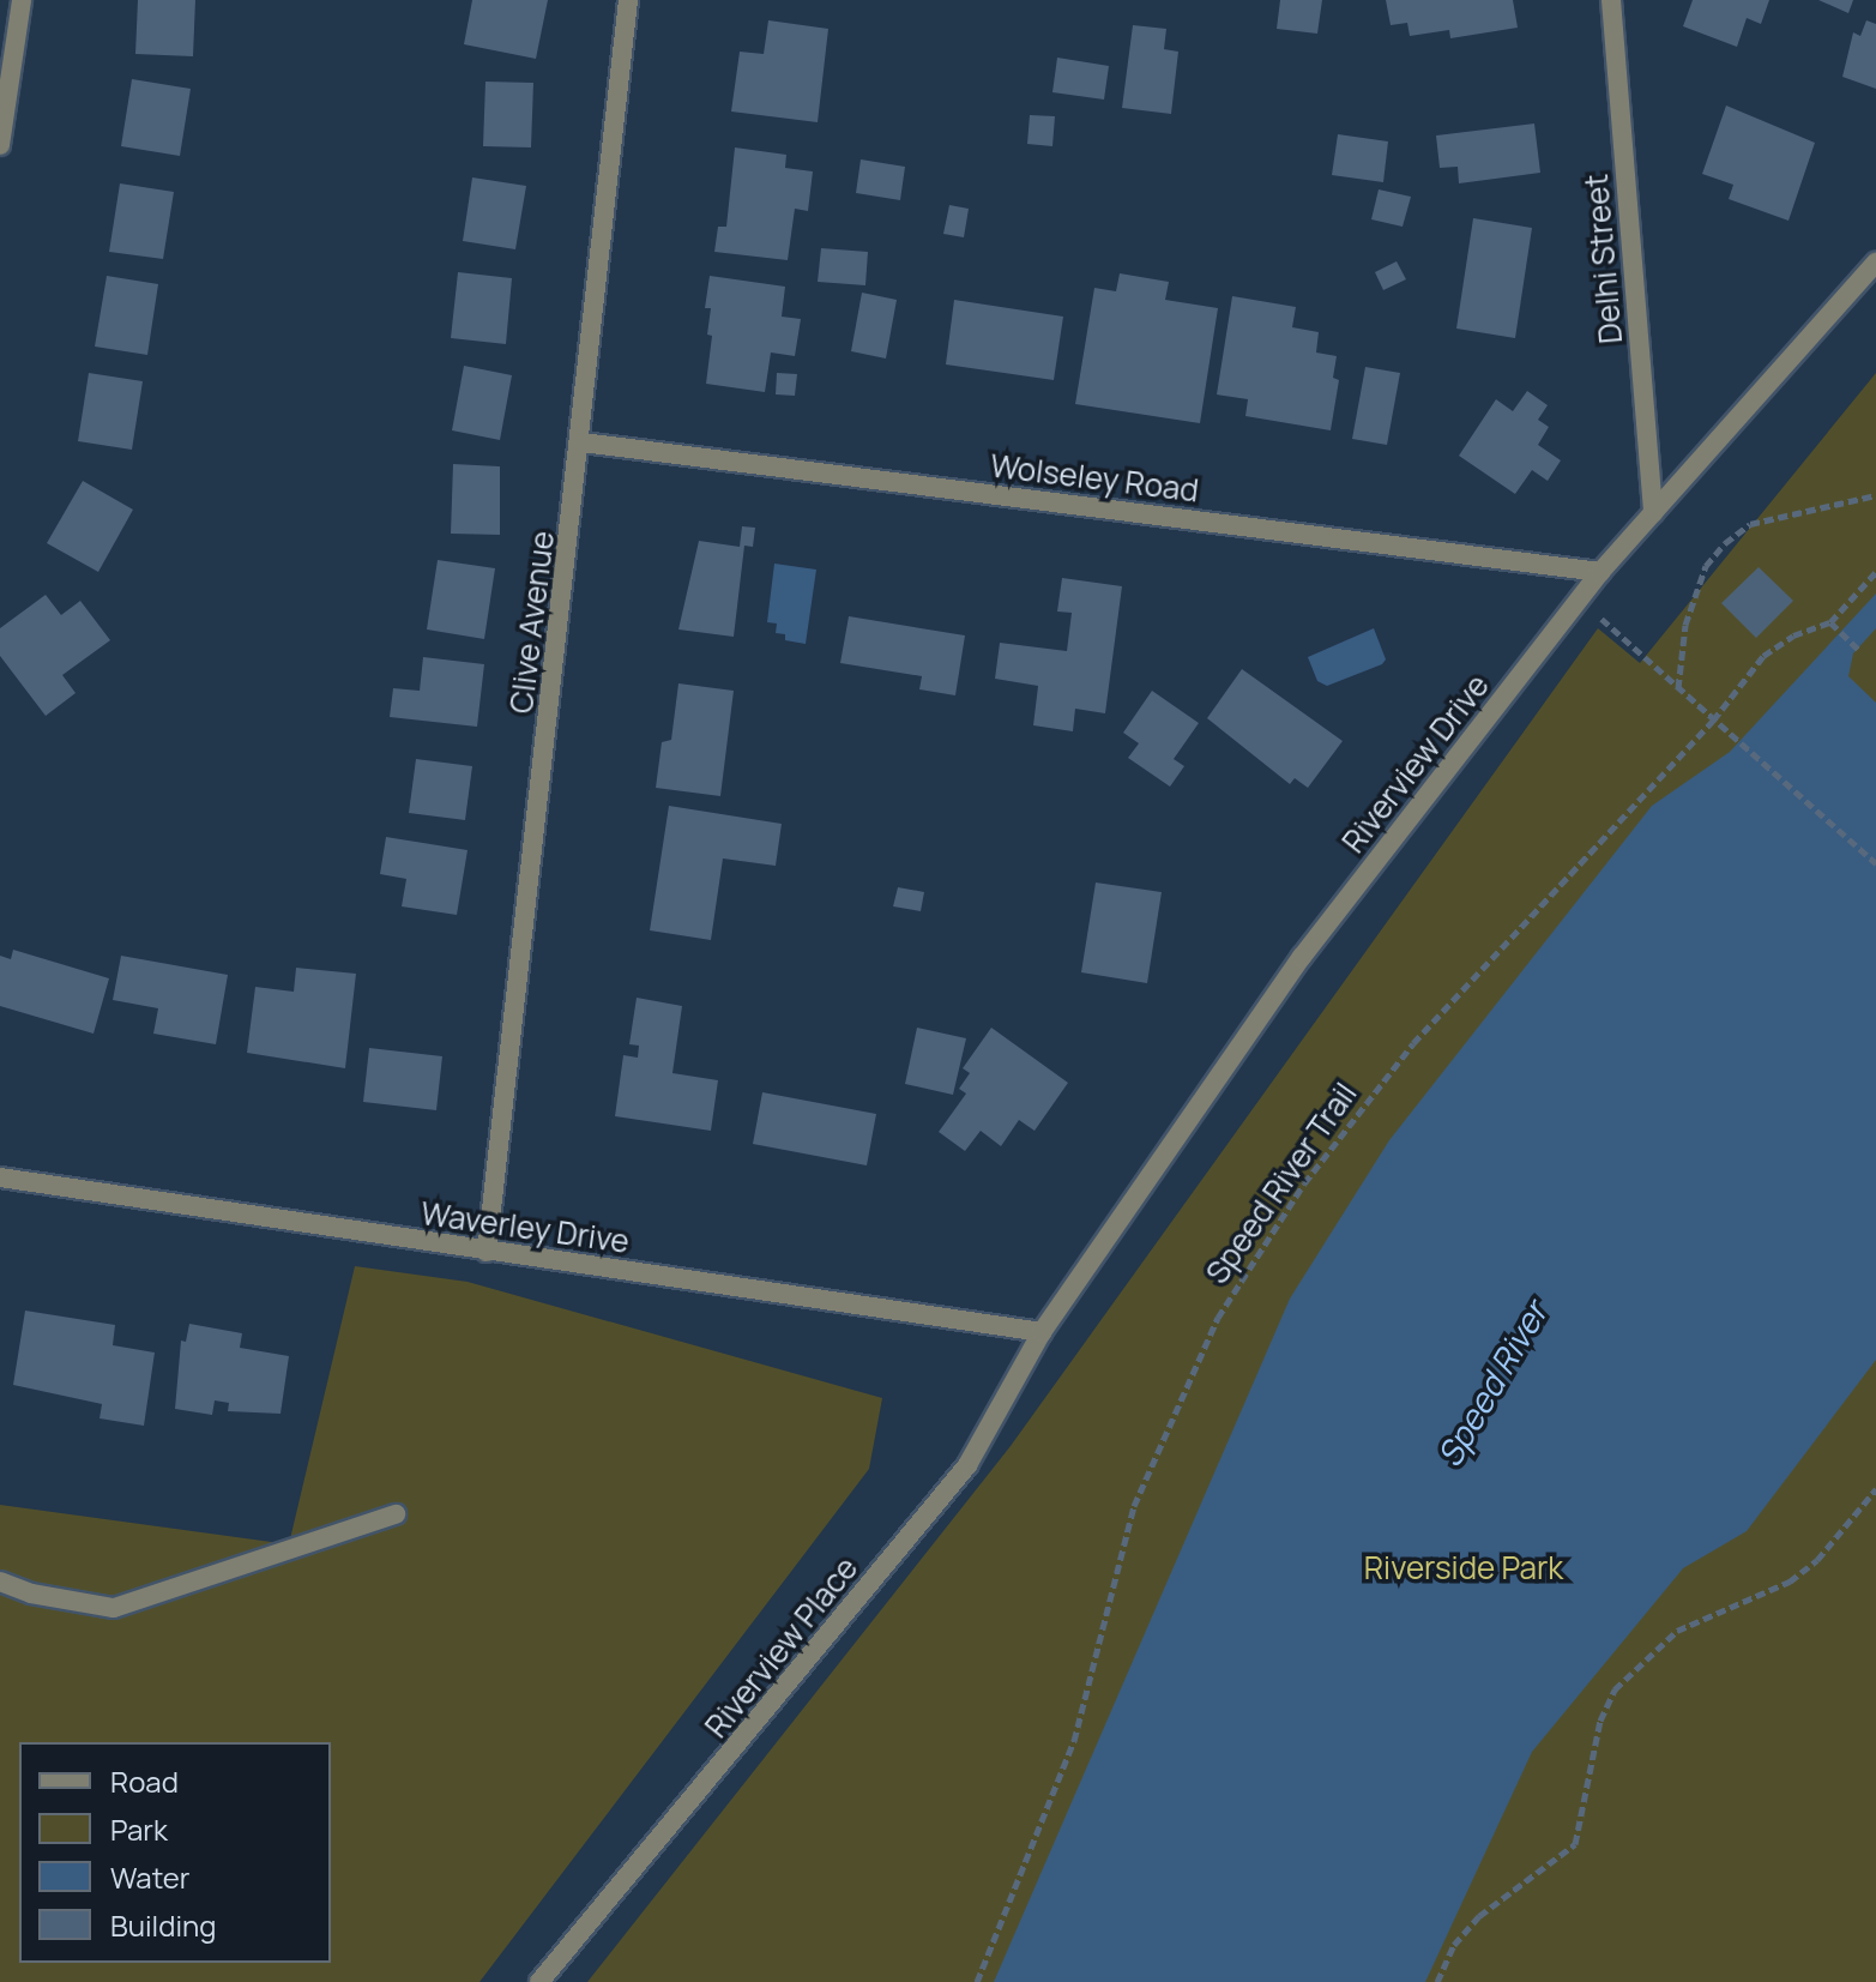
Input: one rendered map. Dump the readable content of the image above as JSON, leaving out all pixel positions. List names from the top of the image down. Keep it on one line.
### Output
{"streets":{"street":["Delhi Street","Wolseley Road","Clive Avenue","Riverview Drive","Waverley Drive","Riverview Place"],"path":["Speed River Trail"]},"crossings":[["Delhi Street","Riverview Drive"],["Wolseley Road","Clive Avenue"],["Wolseley Road","Riverview Drive"],["Clive Avenue","Waverley Drive"],["Riverview Drive","Waverley Drive"],["Riverview Drive","Riverview Place"],["Waverley Drive","Riverview Place"]],"water":["Speed River"],"parks":["Riverside Park"],"legend":["Road","Park","Water","Building"]}
